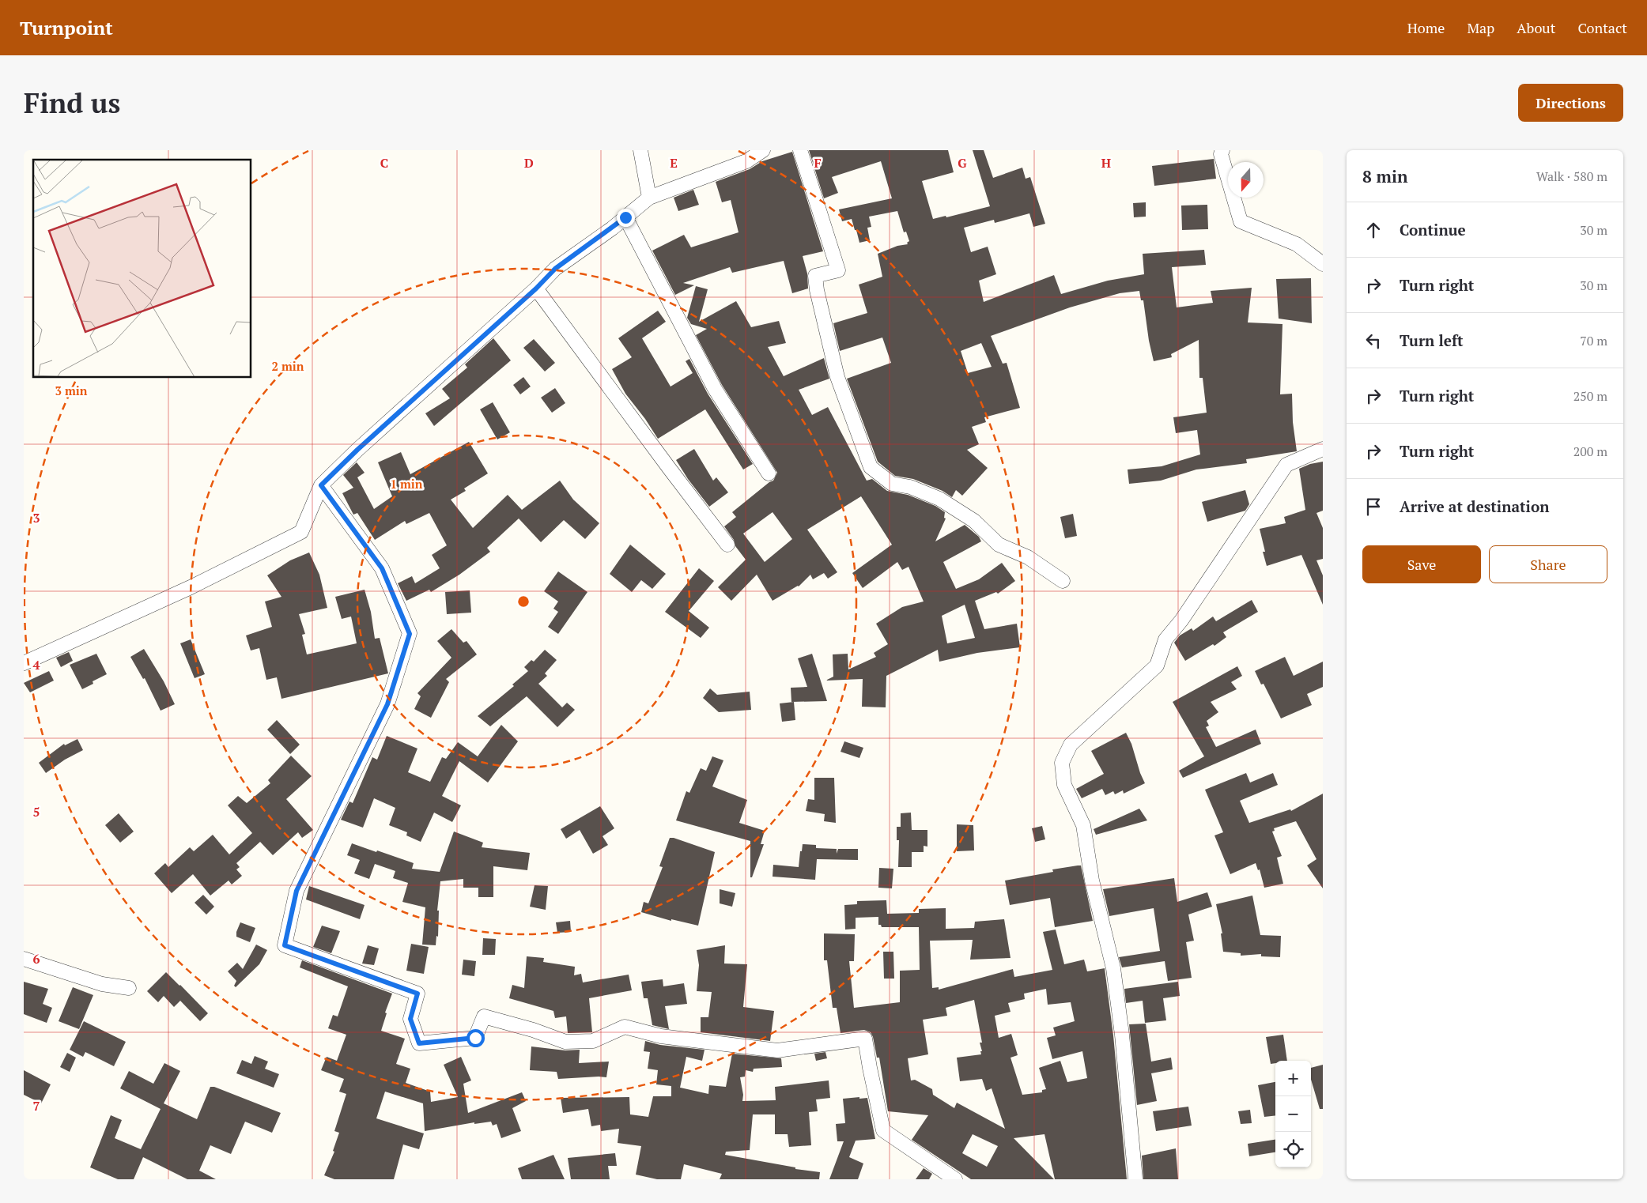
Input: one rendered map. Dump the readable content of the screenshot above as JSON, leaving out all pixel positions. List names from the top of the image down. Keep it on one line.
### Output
{"north":"bottom","page":{"header":"Turnpoint","nav":["Home","Map","About","Contact"],"buttons":["Directions",["Save","Share"]],"title":"Find us","heading":["8 min","Walk · 580 m"],"list":[["Continue","30 m"],["Turn right","30 m"],["Turn left","70 m"],["Turn right","250 m"],["Turn right","200 m"],"Arrive at destination"],"map_buttons":["+","−"]},"grid":{"columns":["C","D","E","F","G","H"],"rows":["3","4","5","6","7"]},"rings":["2 min","3 min","1 min"]}
